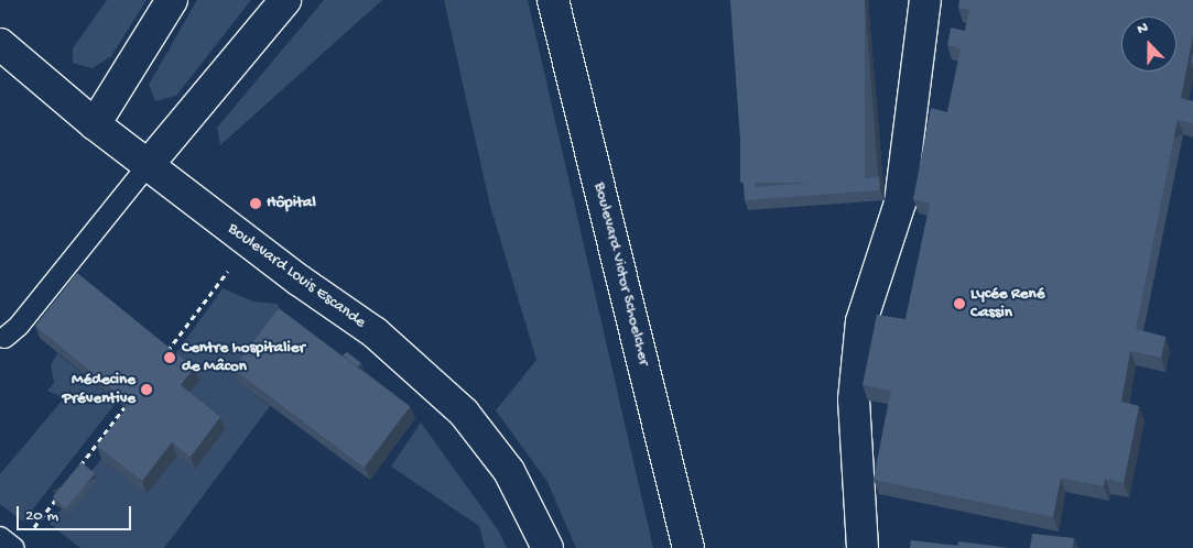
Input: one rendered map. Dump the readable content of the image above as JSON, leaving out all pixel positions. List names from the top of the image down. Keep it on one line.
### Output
{"streets":{"street":["Boulevard Victor Schoelcher","Boulevard Louis Escande"]},"places":["Hôpital","Lycée René Cassin","Centre hospitalier de Mâcon","Médecine Préventive"],"scale_bar":"20 m","north":"top"}
